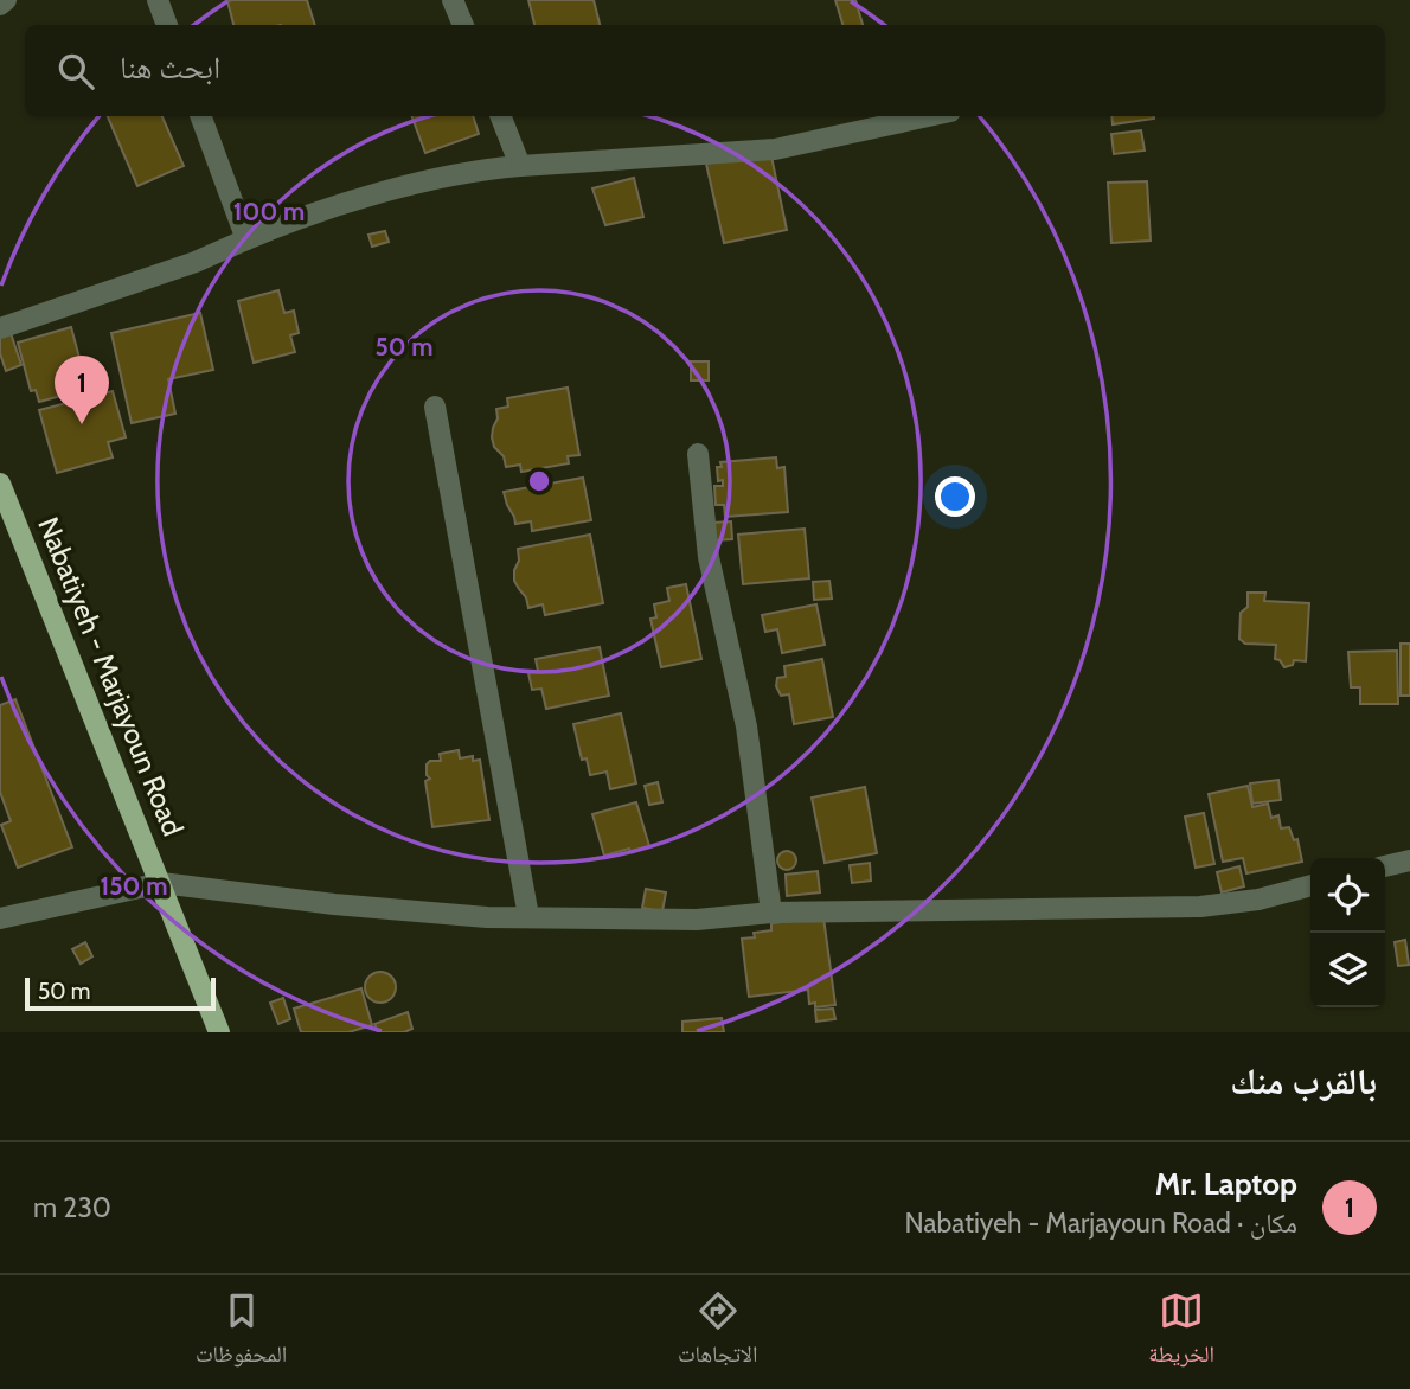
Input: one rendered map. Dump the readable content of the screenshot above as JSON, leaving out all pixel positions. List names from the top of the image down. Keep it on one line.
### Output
{"streets":{"main road":["Nabatiyeh - Marjayoun Road"]},"scale_bar":"50 m","page":{"search":"ابحث هنا","pins":"1","scale":"50 m","heading":"بالقرب منك","list":[{"mark":"1","name":"Mr. Laptop","note":"مكان · Nabatiyeh - Marjayoun Road","value":"230 m"}],"nav":["الخريطة","الاتجاهات","المحفوظات"]},"rings":["100 m","50 m","150 m"]}
